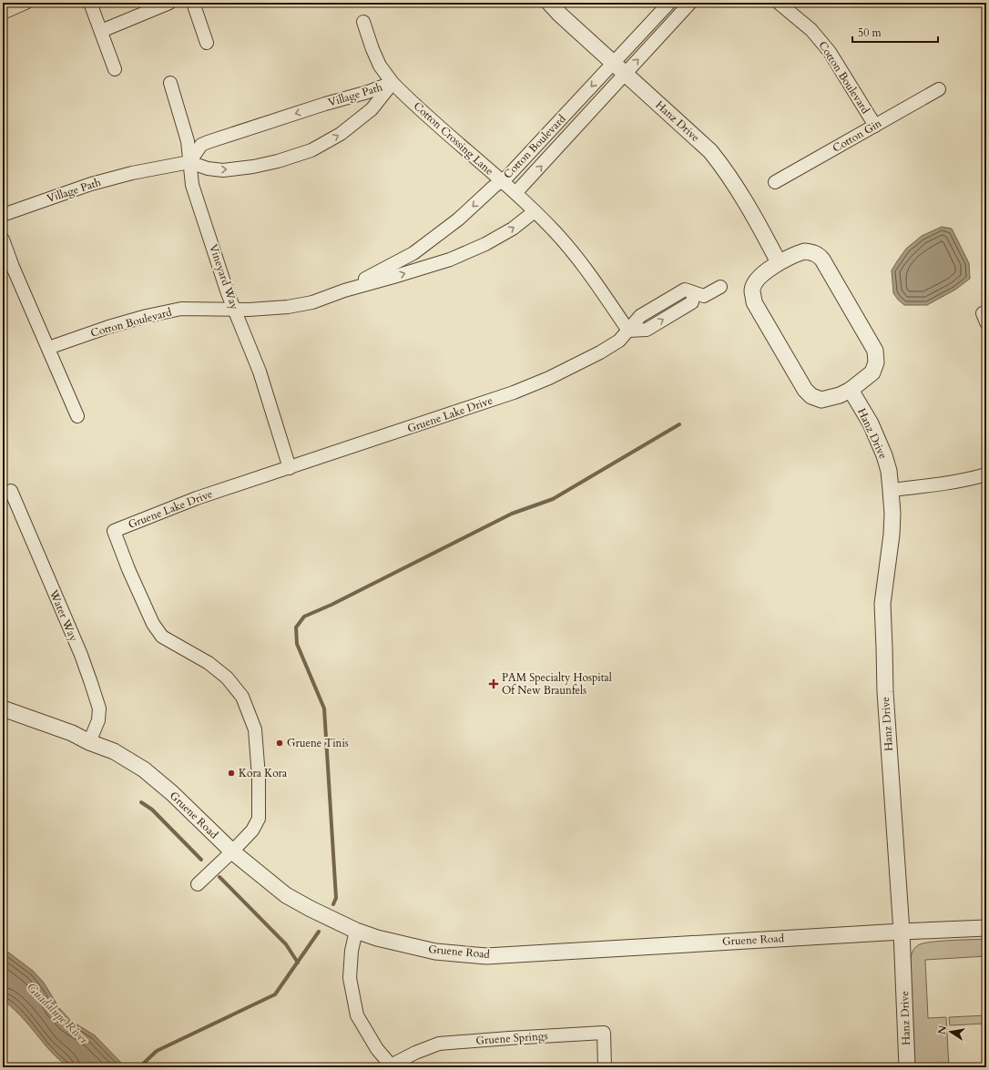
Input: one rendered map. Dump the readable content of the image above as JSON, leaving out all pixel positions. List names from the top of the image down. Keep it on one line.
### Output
{"streets":{"street":["Cotton Boulevard","Village Path","Hanz Drive","Cotton Gin","Cotton Crossing Lane","Vineyard Way","Gruene Lake Drive","Water Way","Gruene Road","Gruene Springs"]},"crossings":[["Cotton Boulevard","Hanz Drive"],["Cotton Boulevard","Cotton Gin"],["Cotton Boulevard","Cotton Crossing Lane"],["Cotton Boulevard","Vineyard Way"],["Village Path","Cotton Crossing Lane"],["Village Path","Vineyard Way"],["Hanz Drive","Gruene Road"],["Cotton Crossing Lane","Gruene Lake Drive"],["Vineyard Way","Gruene Lake Drive"],["Gruene Lake Drive","Gruene Road"],["Water Way","Gruene Road"]],"water":["Guadalupe River"],"places":{"health":["PAM Specialty Hospital Of New Braunfels"],"other":["Gruene Tinis","Kora Kora"]},"scale_bar":"50 m","north":"left"}
